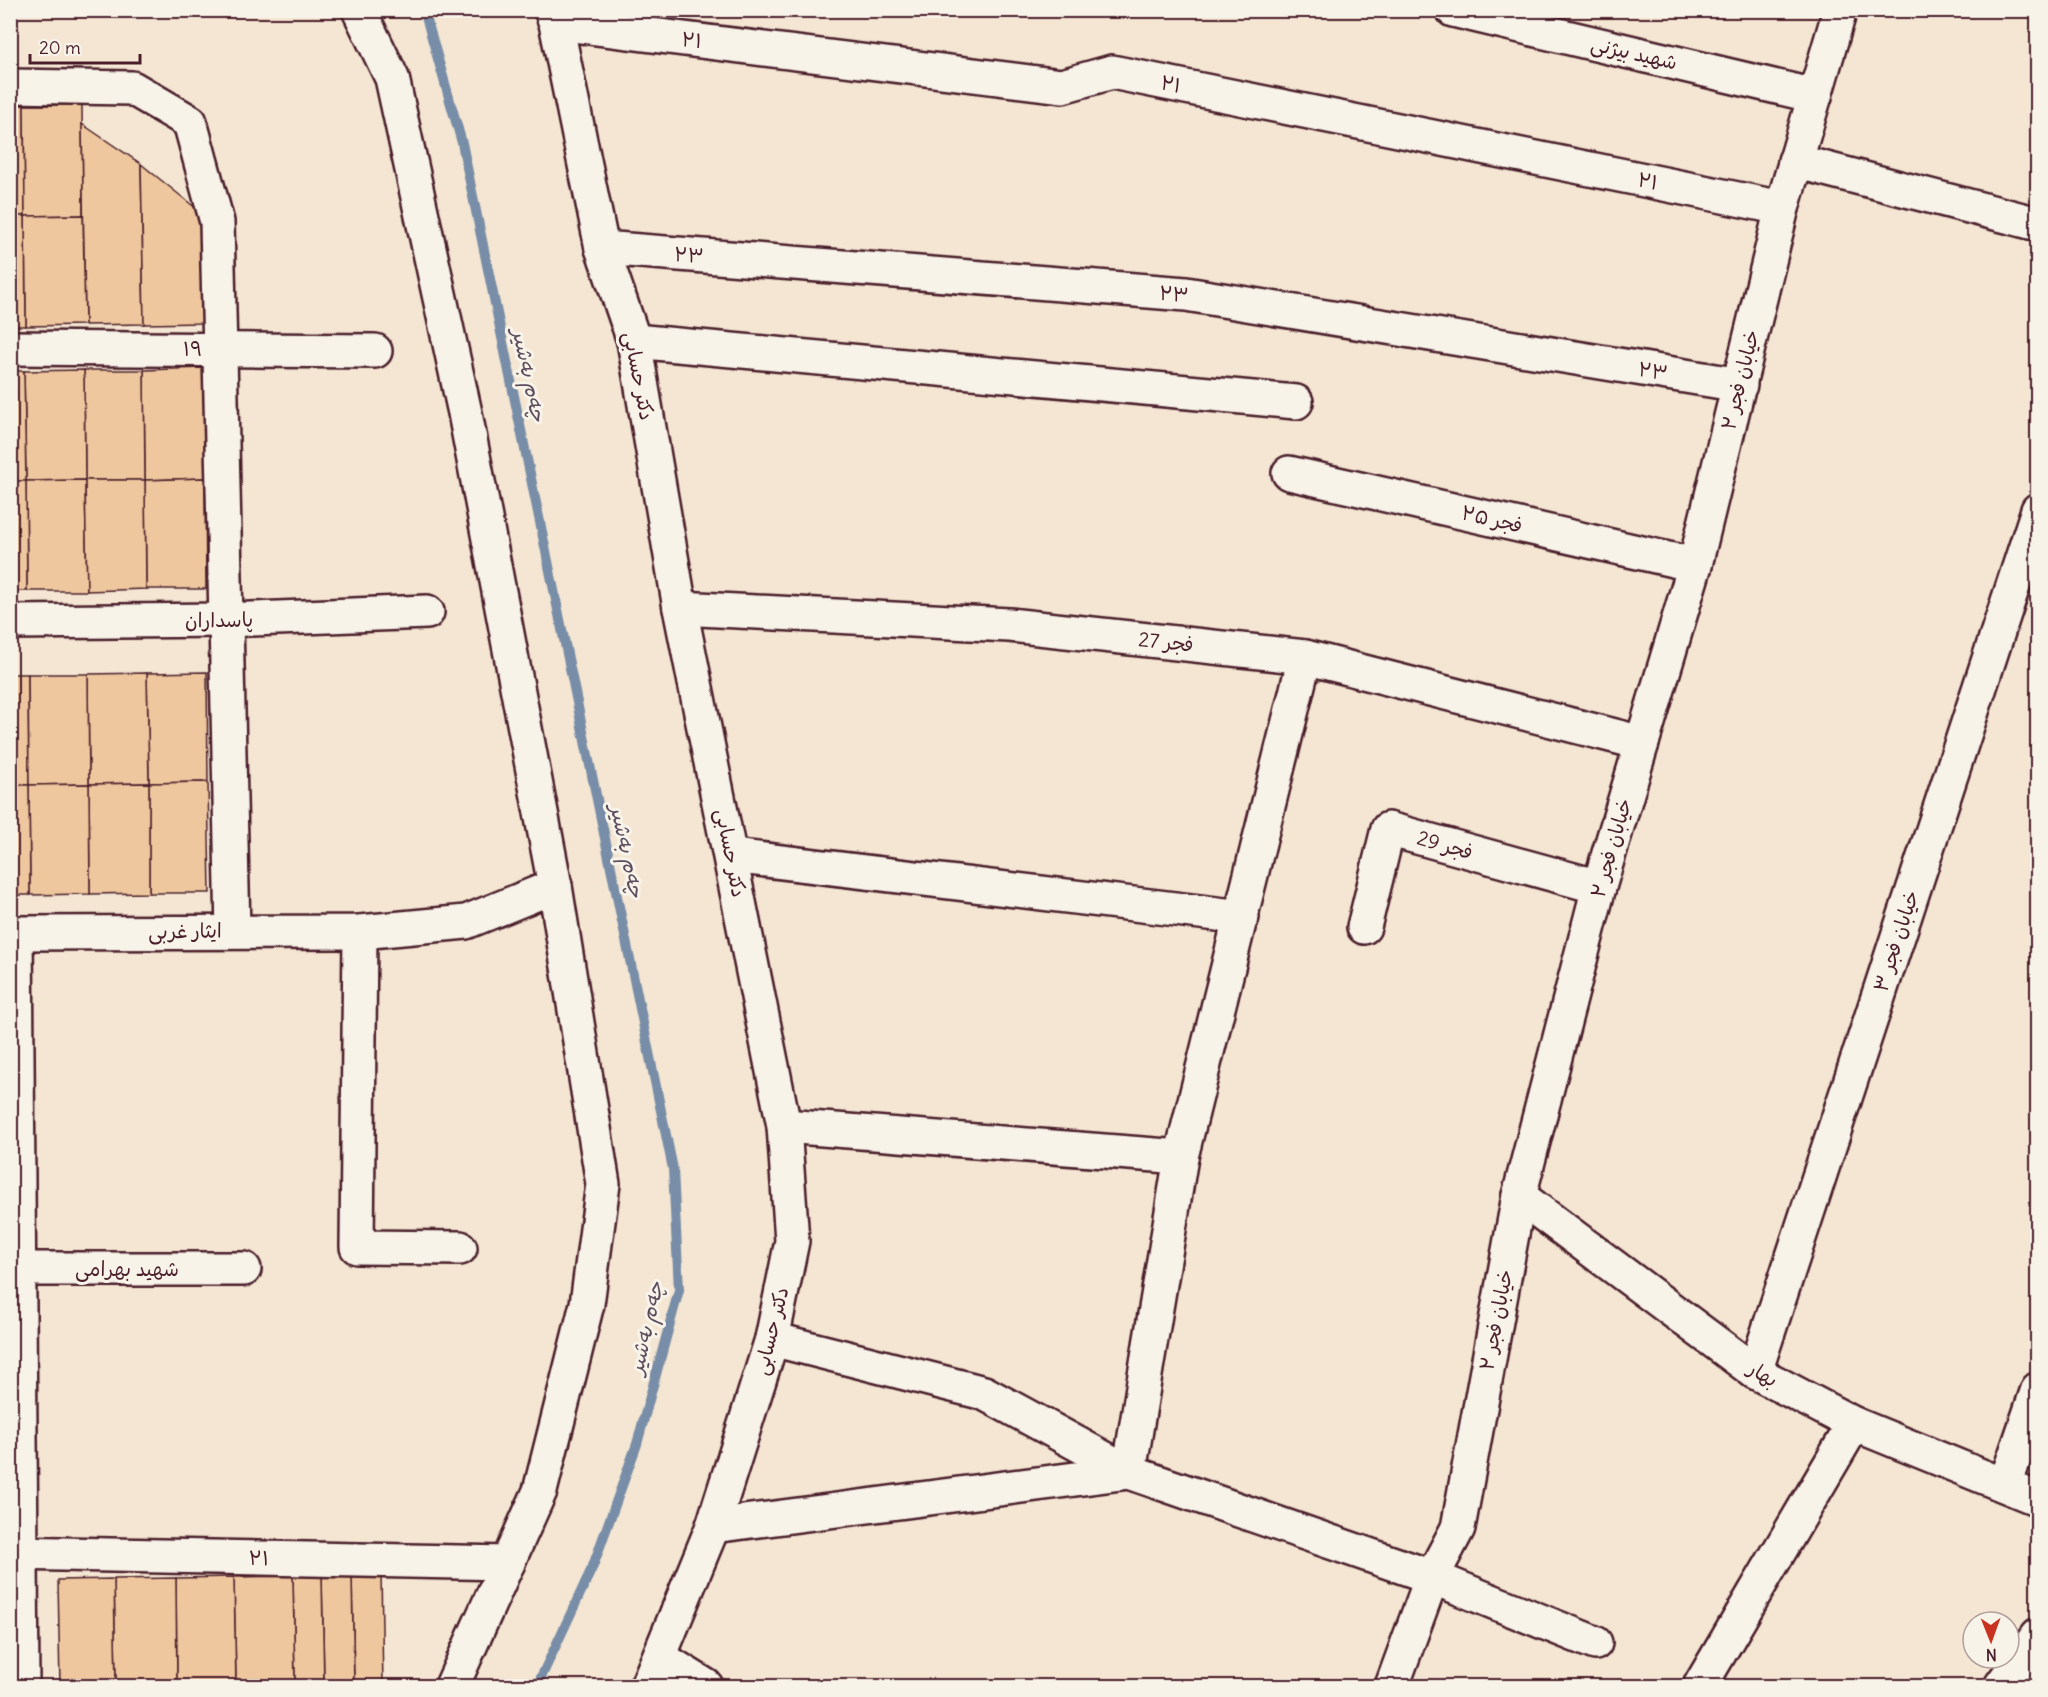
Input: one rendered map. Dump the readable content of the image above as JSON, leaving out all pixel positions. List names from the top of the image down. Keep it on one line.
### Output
{"streets":{"street":["۲۱","شهید بیژنی","۲۳","۱۹","دکتر حسابی","خیابان فجر ۲","فجر ۲۵","پاسداران","فجر 27","فجر 29","ایثار غربی","خیابان فجر ۳","شهید بهرامی","بهار"]},"crossings":[["۲۱","دکتر حسابی"],["۲۱","خیابان فجر ۲"],["شهید بیژنی","خیابان فجر ۲"],["۲۳","دکتر حسابی"],["۲۳","خیابان فجر ۲"],["دکتر حسابی","فجر 27"],["خیابان فجر ۲","فجر ۲۵"],["خیابان فجر ۲","فجر 27"],["خیابان فجر ۲","فجر 29"],["خیابان فجر ۲","بهار"],["خیابان فجر ۳","بهار"]],"water":["چەم بەشیر"],"scale_bar":"20 m","north":"bottom"}
